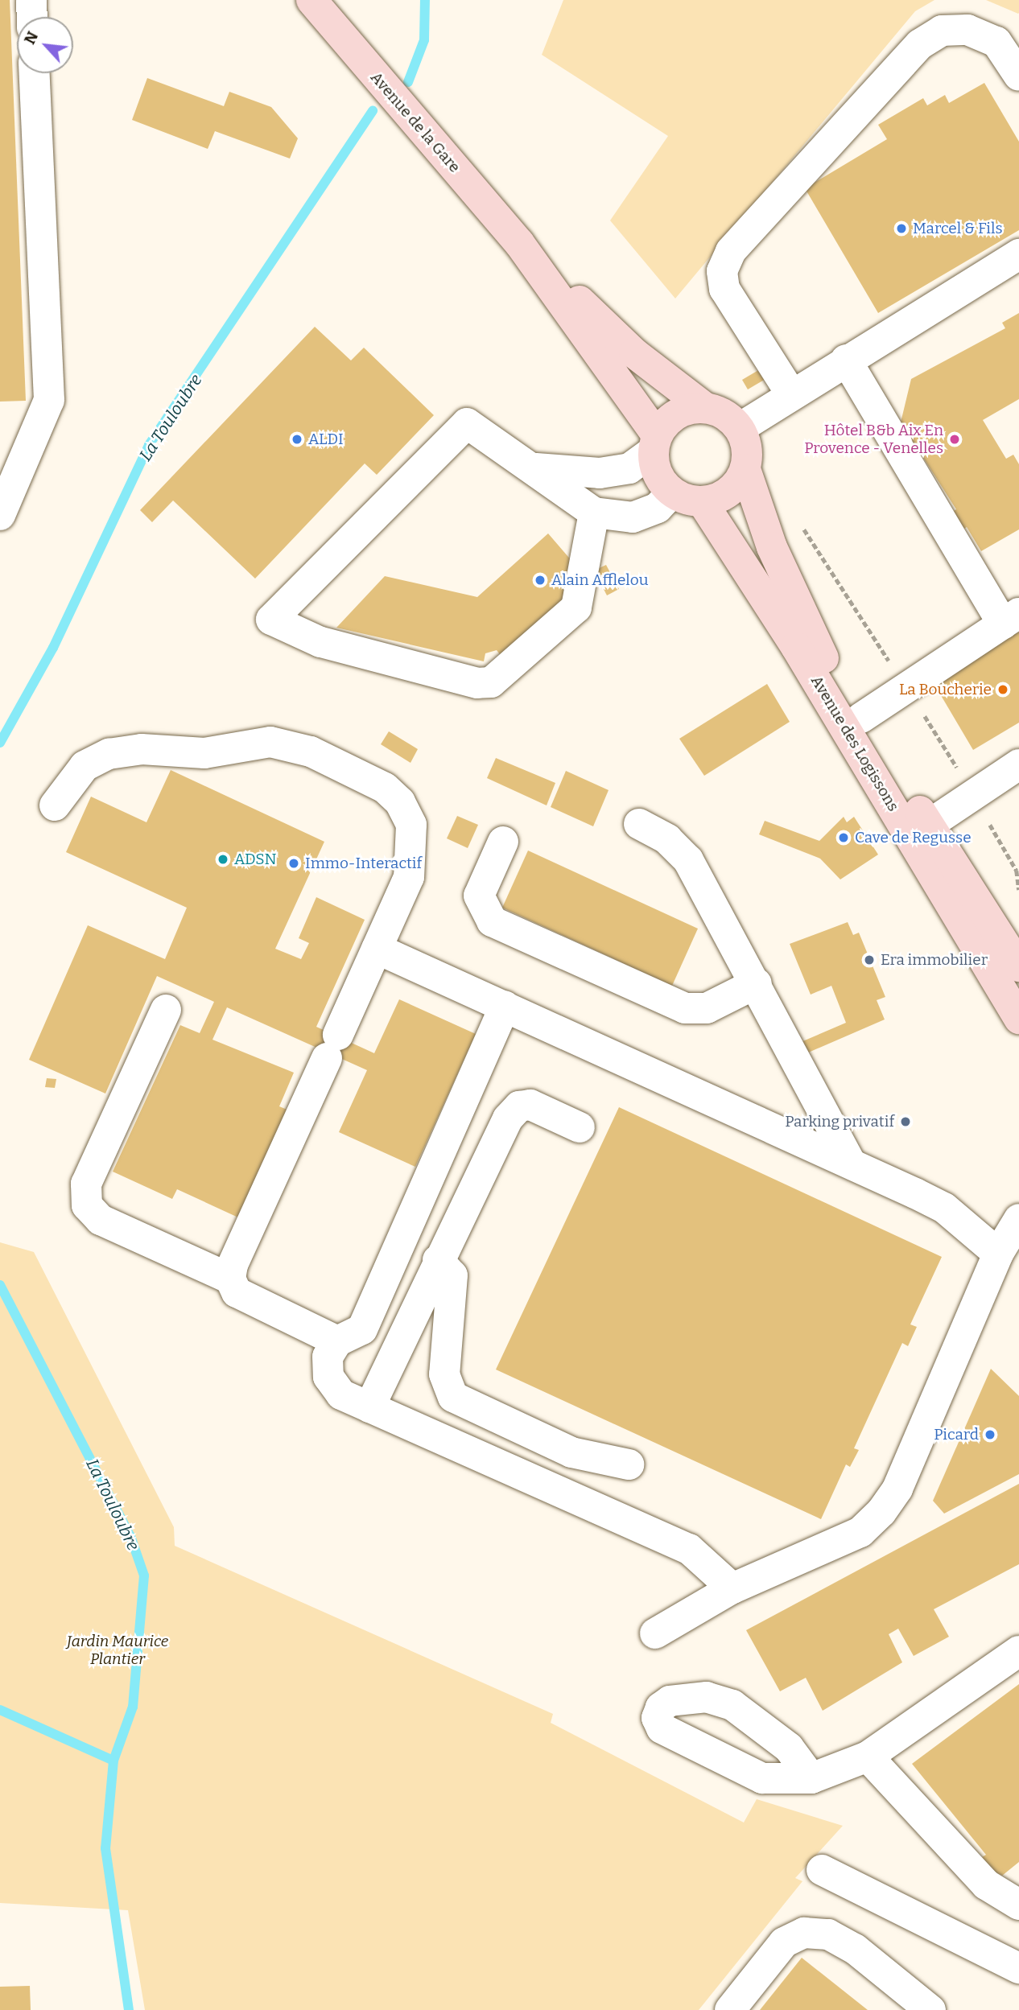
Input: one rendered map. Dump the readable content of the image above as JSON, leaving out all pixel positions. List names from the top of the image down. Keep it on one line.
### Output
{"streets":{"main road":["Avenue de la Gare","Avenue des Logissons"]},"crossings":[["Avenue de la Gare","Avenue des Logissons"]],"water":["La Touloubre"],"parks":["Jardin Maurice Plantier"],"places":["Marcel & Fils","ALDI","Hôtel B&b Aix En Provence - Venelles","Alain Afflelou","La Boucherie","Cave de Regusse","ADSN","Immo-Interactif","Era immobilier","Parking privatif","Picard"],"north":"top left"}
